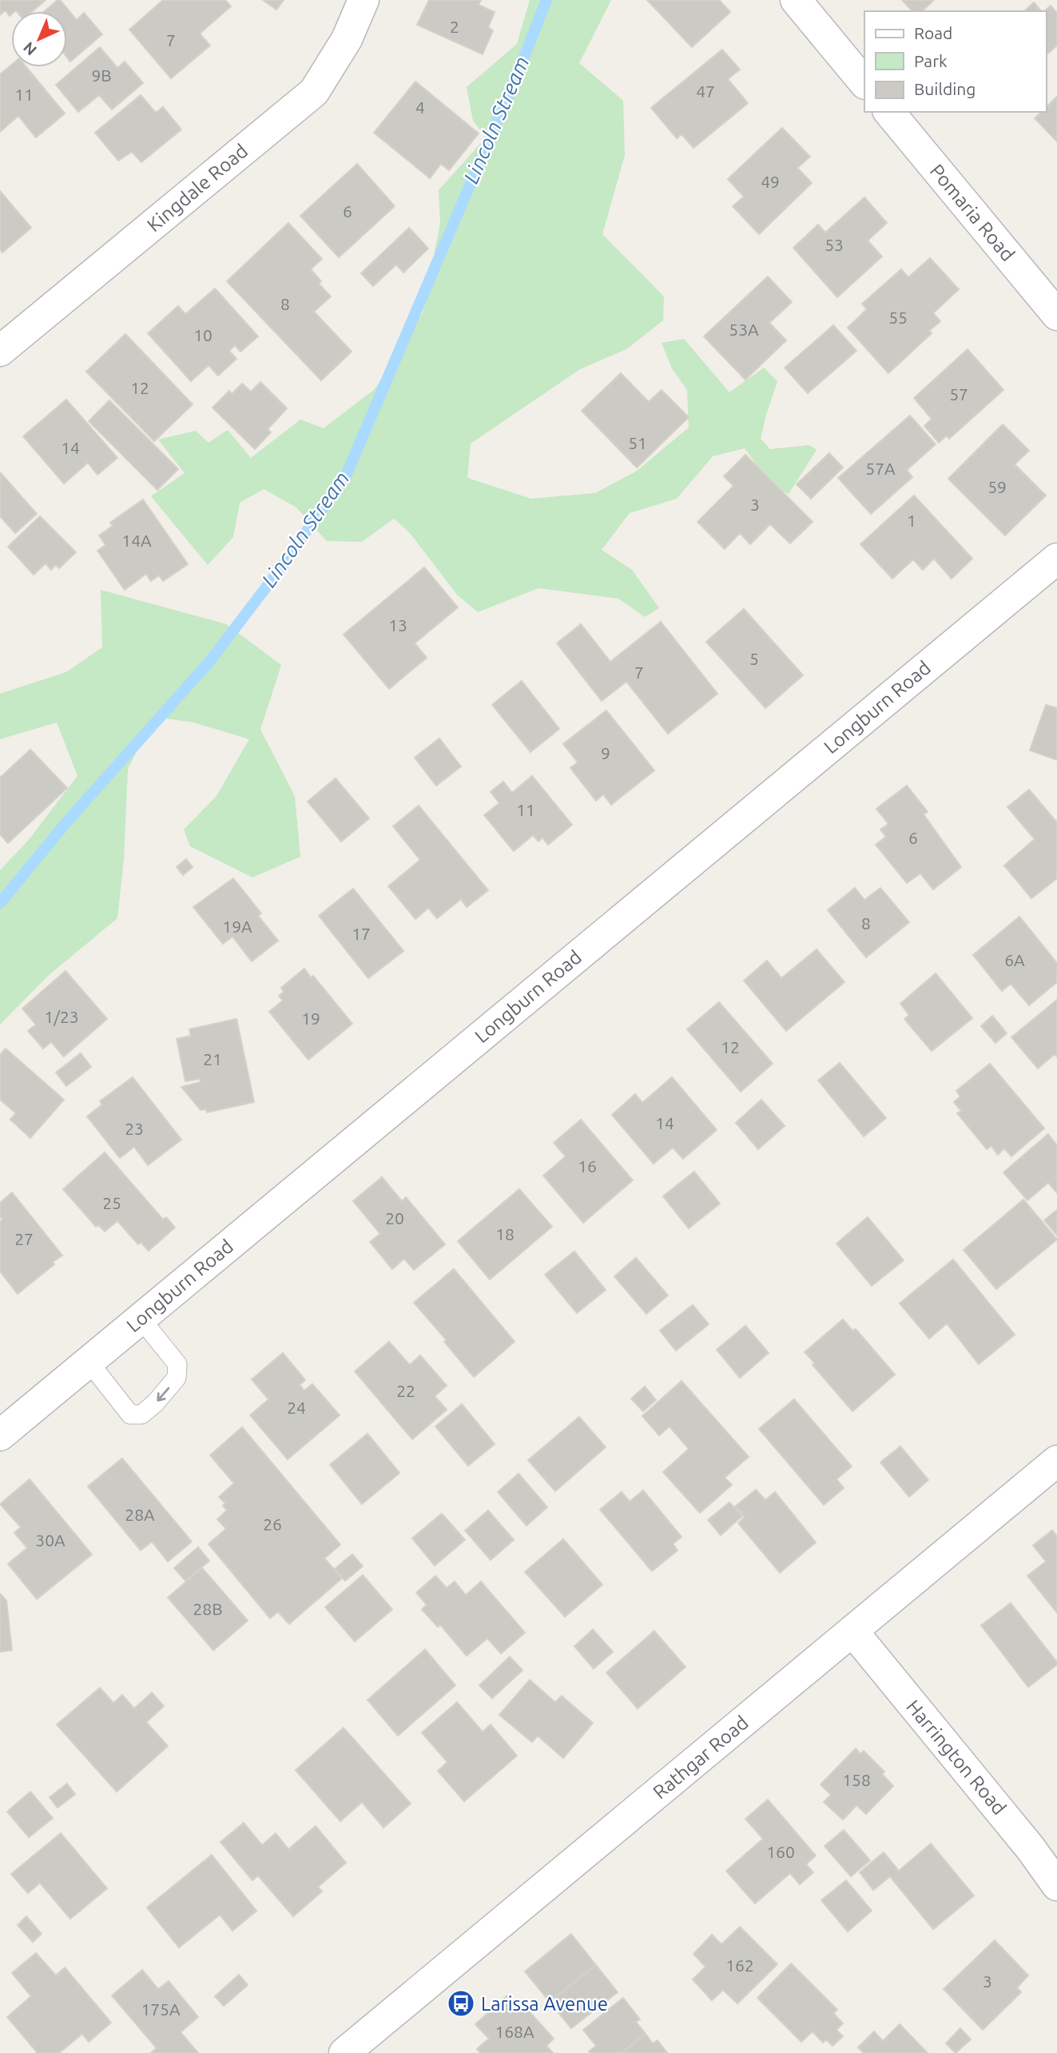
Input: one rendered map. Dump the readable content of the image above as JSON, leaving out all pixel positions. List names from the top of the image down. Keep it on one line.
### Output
{"streets":{"street":["Kingdale Road","Pomaria Road","Longburn Road","Rathgar Road","Harrington Road"]},"crossings":[["Rathgar Road","Harrington Road"]],"water":["Lincoln Stream"],"places":{"bus stop":["Larissa Avenue"]},"house_numbers":["2","7","9B","47","11","4","49","6","53","8","55","53A","10","12","57","51","14","57A","59","3","1","14A","13","5","7","9","11","6","8","19A","17","6A","1/23","19","12","21","14","23","16","25","20","18","27","22","24","28A","26","30A","28B","158","160","162","3","175A","168A"],"legend":["Road","Park","Building"],"north":"bottom left"}
